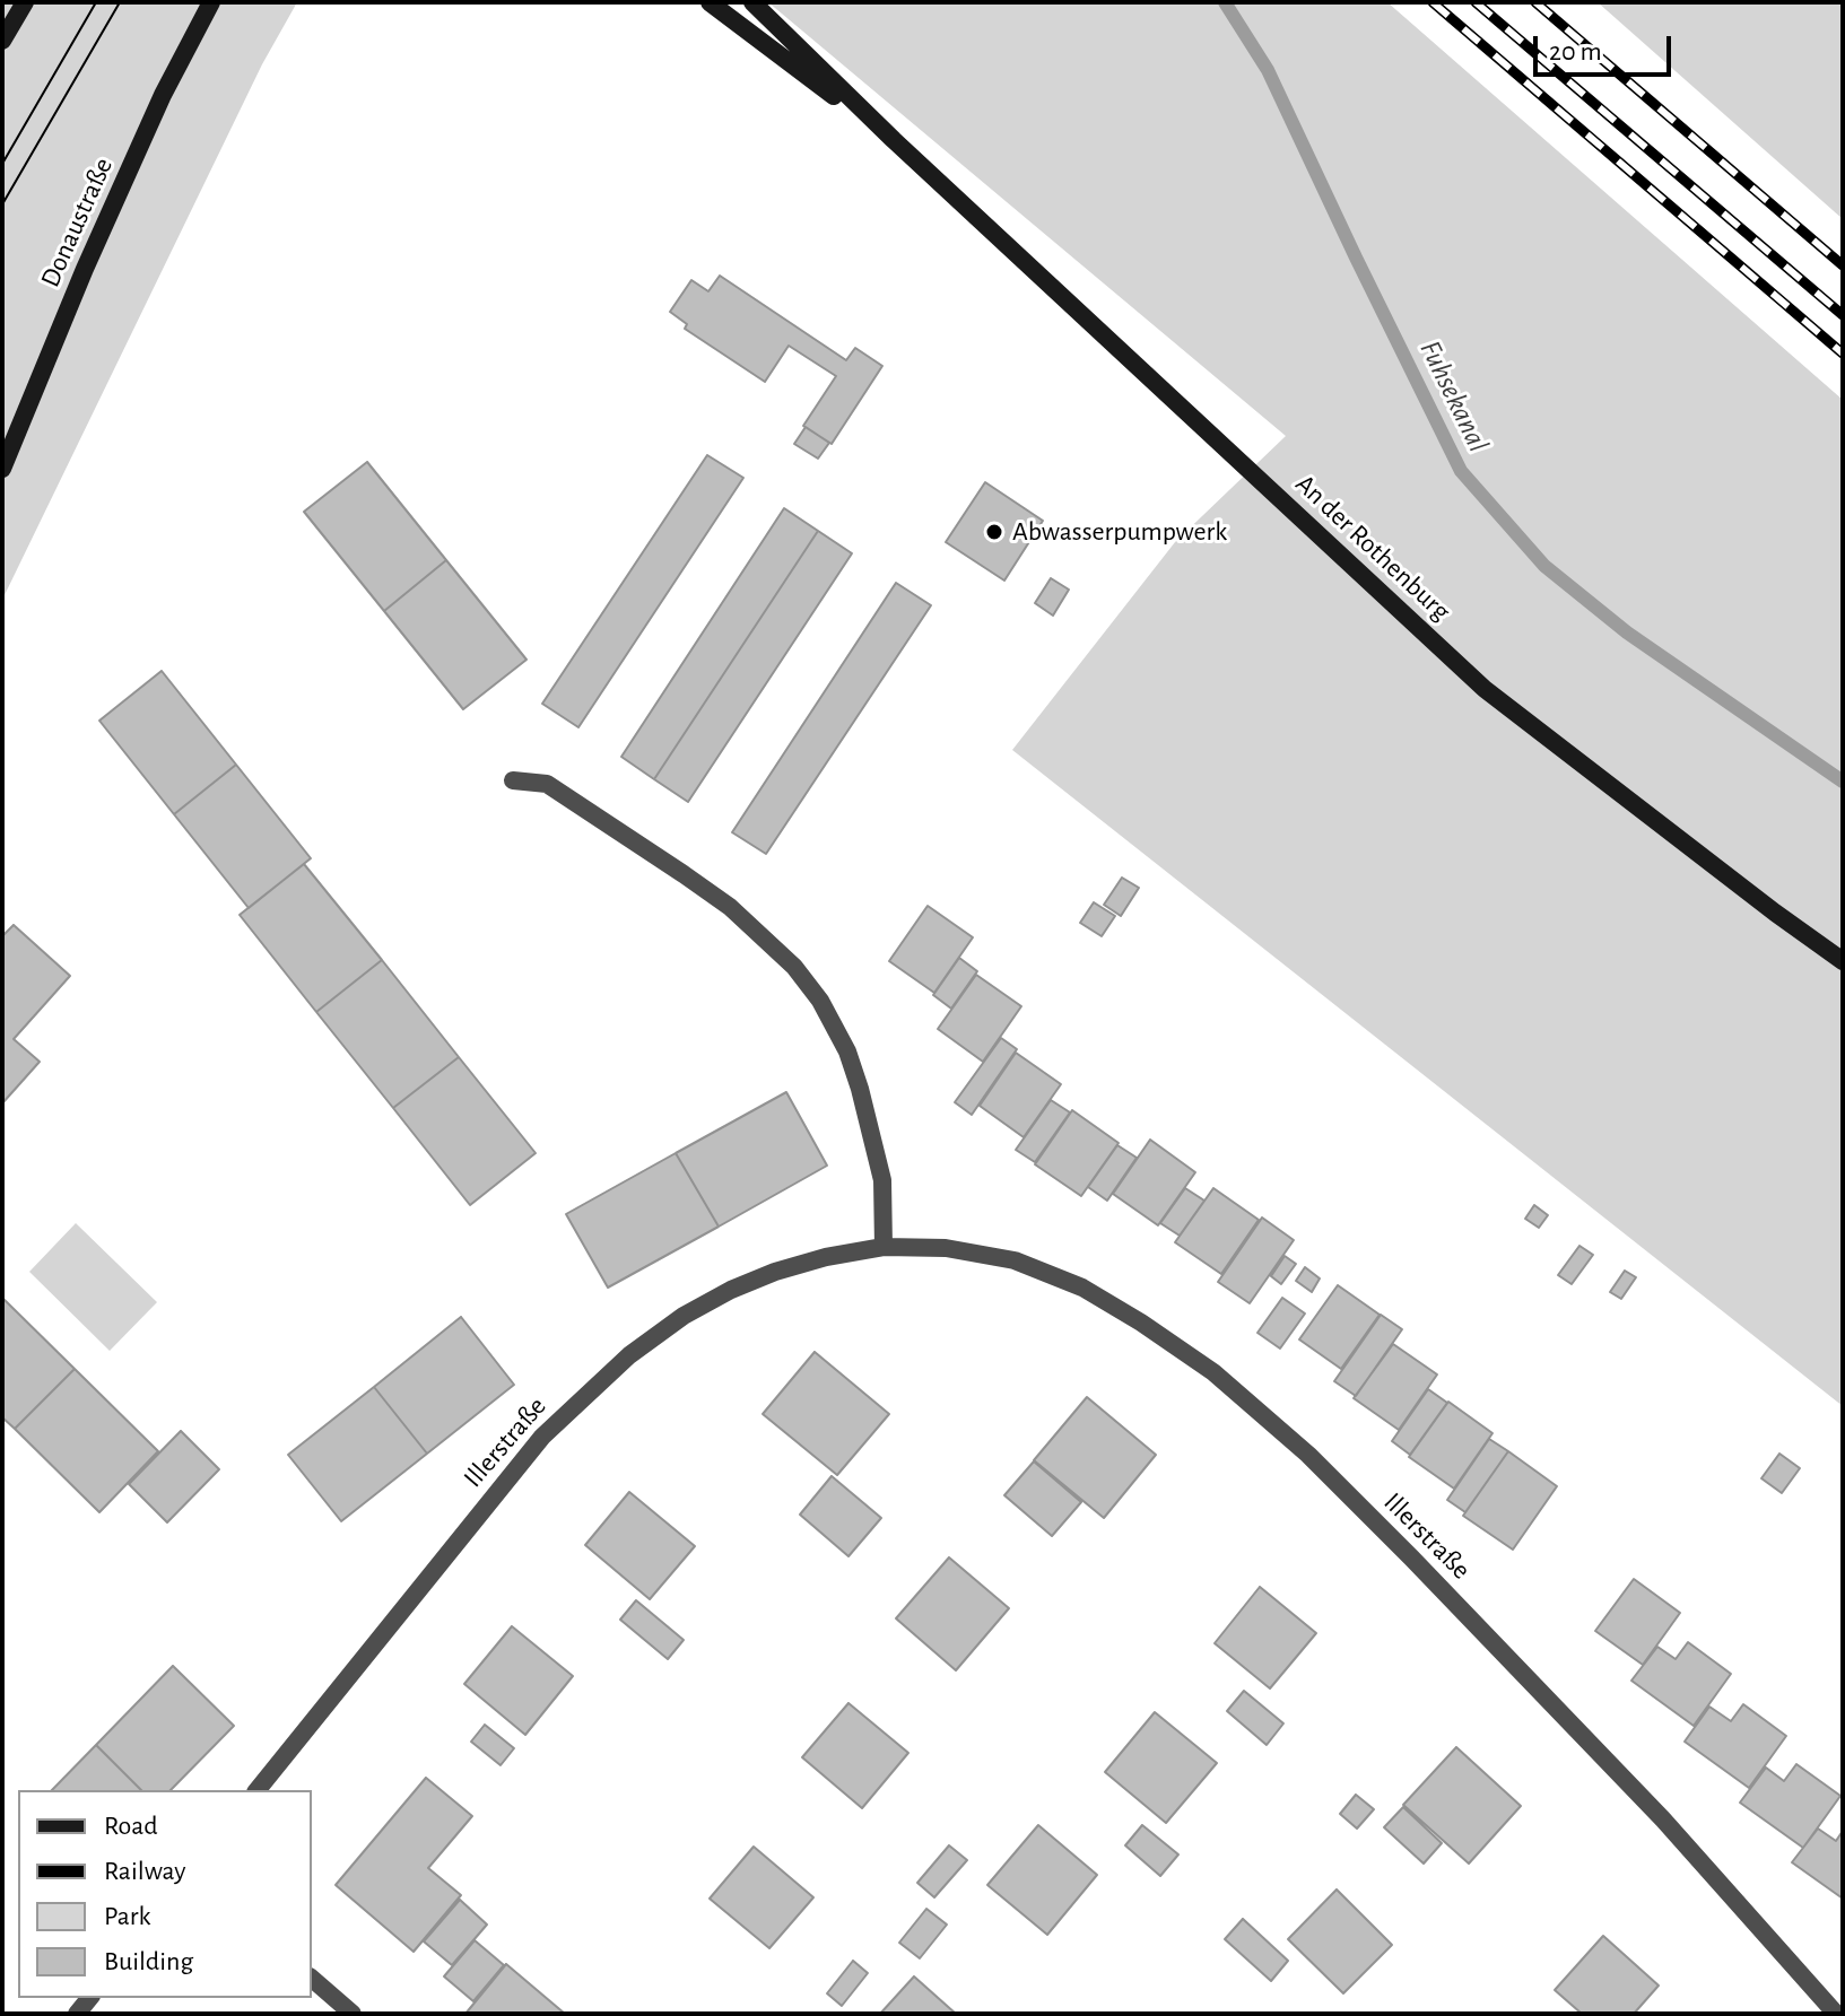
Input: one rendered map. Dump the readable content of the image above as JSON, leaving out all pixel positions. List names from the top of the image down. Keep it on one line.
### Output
{"streets":{"main road":["Donaustraße","An der Rothenburg"],"street":["Illerstraße"]},"water":["Fuhsekanal"],"places":["Abwasserpumpwerk"],"legend":["Road","Railway","Park","Building"],"scale_bar":"20 m"}
